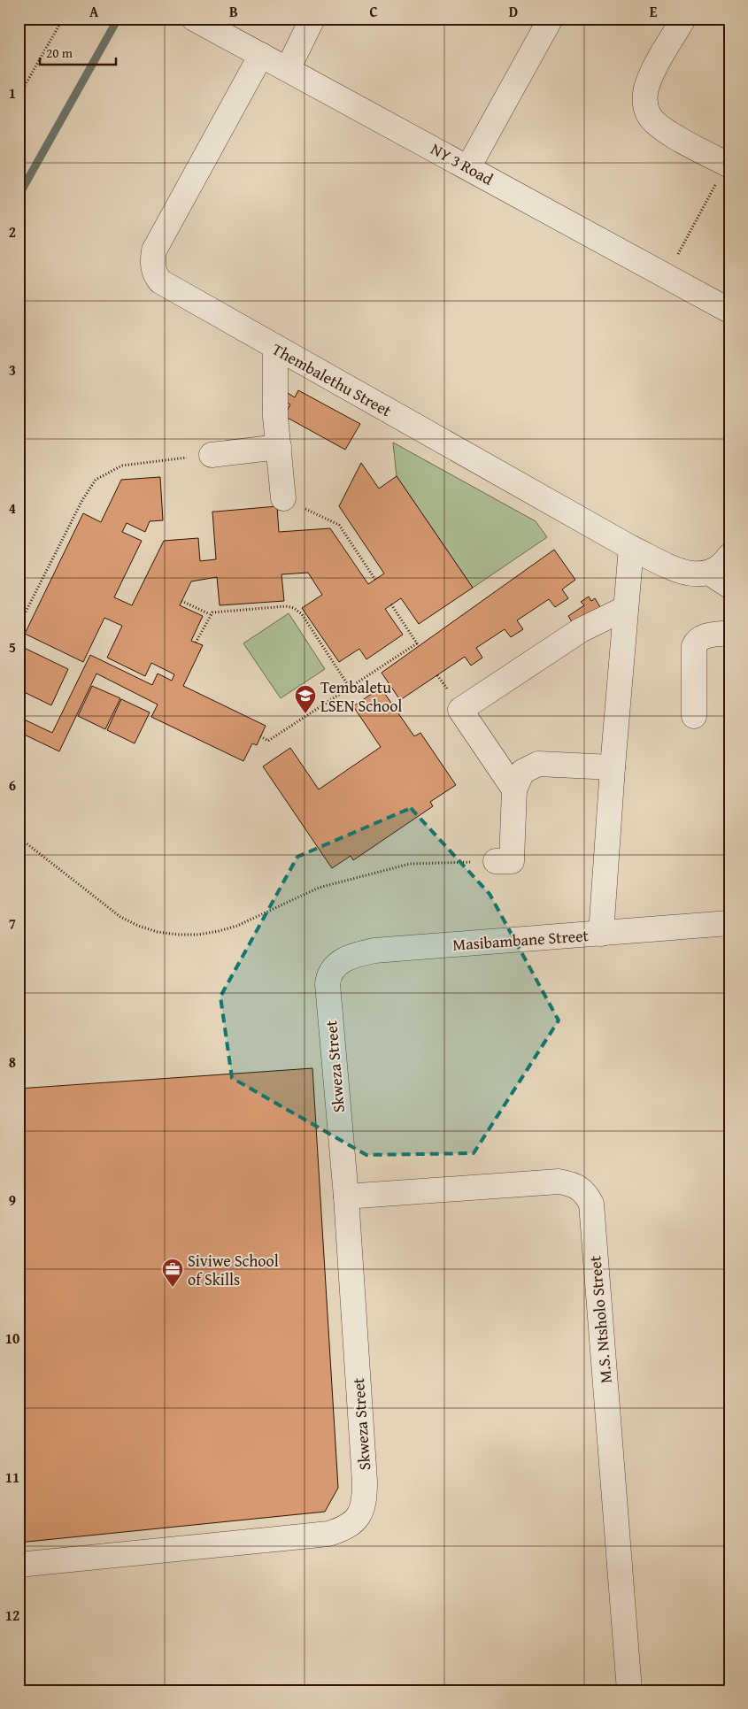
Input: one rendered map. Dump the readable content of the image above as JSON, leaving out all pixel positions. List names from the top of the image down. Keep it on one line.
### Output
{"streets":{"street":["NY 3 Road","Thembalethu Street","Masibambane Street","Skweza Street","M.S. Ntsholo Street"]},"crossings":[["NY 3 Road","Thembalethu Street"],["Masibambane Street","Skweza Street"],["Skweza Street","M.S. Ntsholo Street"]],"places":{"school or university":["Tembaletu LSEN School"],"office":["Siviwe School of Skills"]},"scale_bar":"20 m","grid":{"columns":["A","B","C","D","E"],"rows":["1","2","3","4","5","6","7","8","9","10","11","12"]}}
